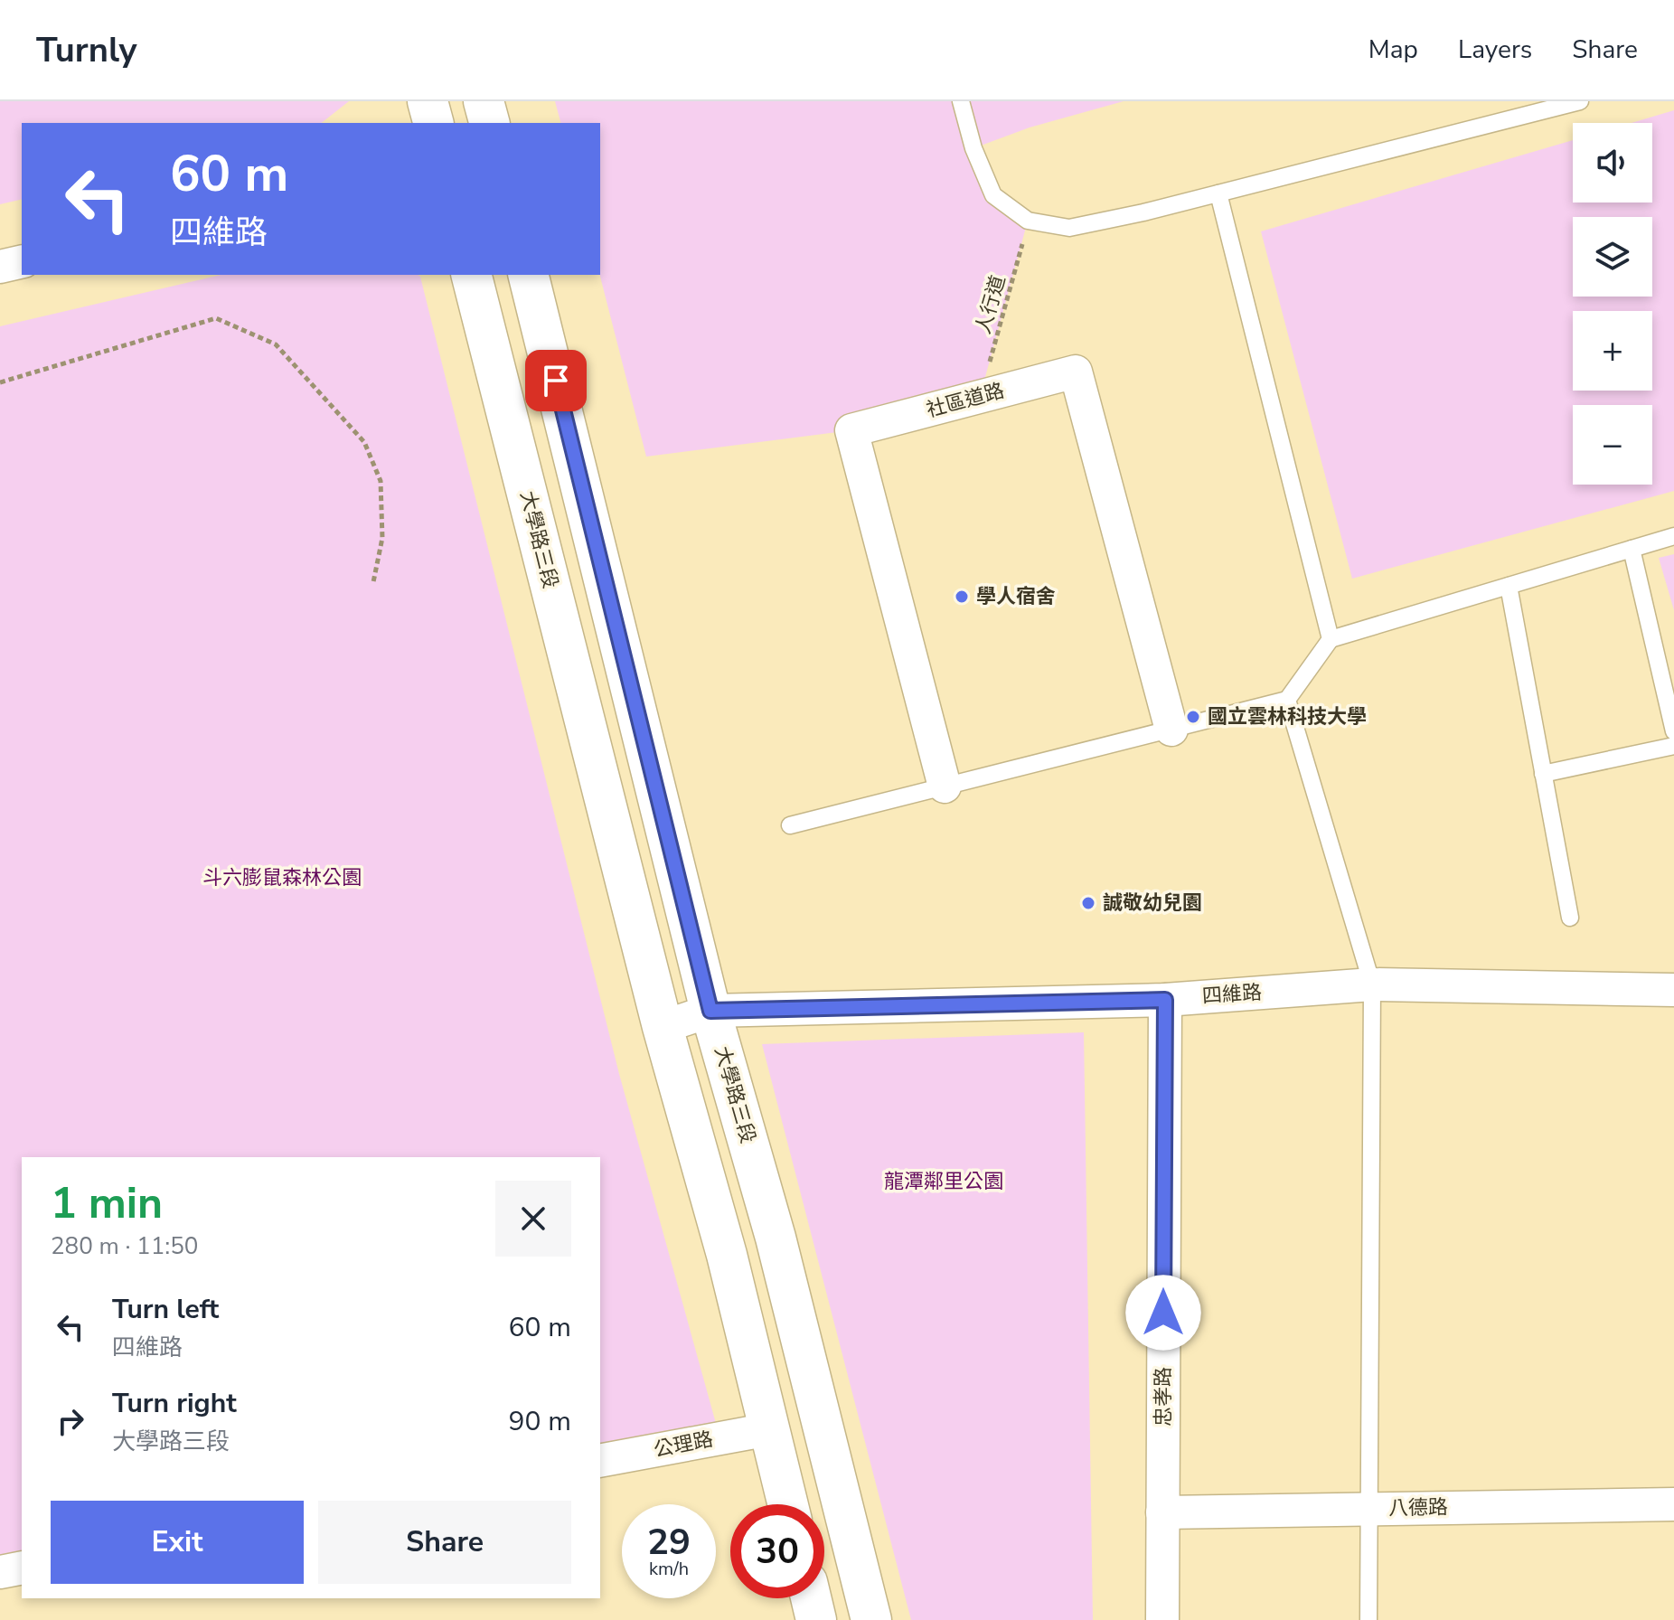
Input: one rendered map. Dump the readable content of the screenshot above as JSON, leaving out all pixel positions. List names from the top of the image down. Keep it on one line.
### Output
{"streets":{"street":["社區道路","大學路三段","四維路","忠孝路","公理路","八德路"],"path":["人行道"]},"crossings":[["人行道","社區道路"],["大學路三段","四維路"],["大學路三段","公理路"],["四維路","忠孝路"],["忠孝路","八德路"]],"parks":["斗六膨鼠森林公園","龍潭鄰里公園"],"places":["學人宿舍","國立雲林科技大學","誠敬幼兒園"],"page":{"header":"Turnly","nav":["Map","Layers","Share"],"map_buttons":["+","−"],"turn":["60 m","四維路"],"heading":["1 min","280 m · 11:50"],"list":[{"name":"Turn left","note":"四維路","value":"60 m"},{"name":"Turn right","note":"大學路三段","value":"90 m"}],"buttons":["Exit","Share"],"speed":"29 km/h","limit":"30"}}
